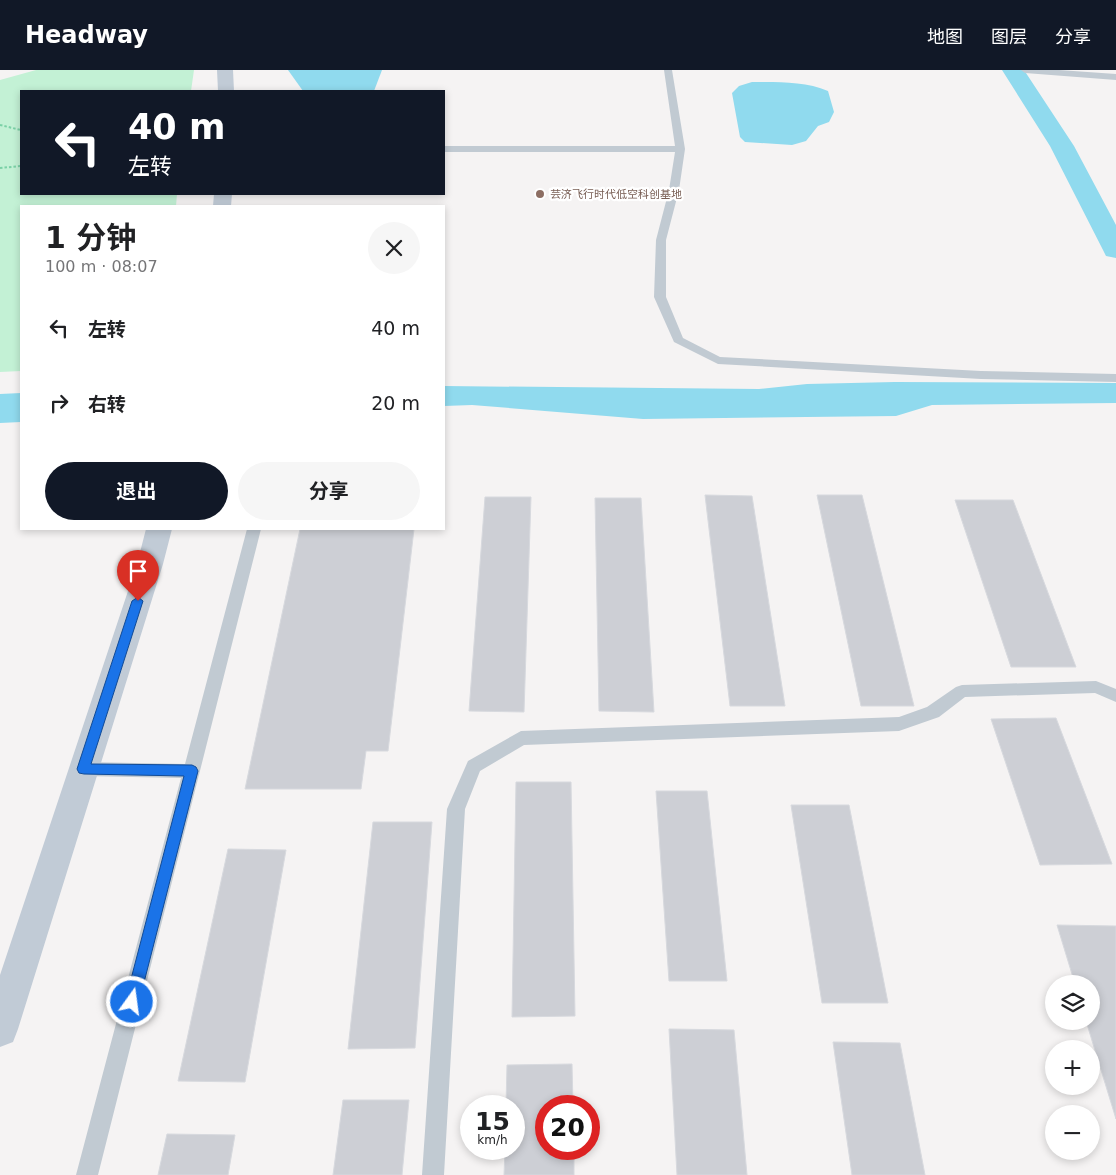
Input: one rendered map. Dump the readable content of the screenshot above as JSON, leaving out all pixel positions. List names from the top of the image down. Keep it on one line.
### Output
{"places":["芸济飞行时代低空科创基地"],"page":{"header":"Headway","nav":["地图","图层","分享"],"turn":["40 m","左转"],"heading":["1 分钟","100 m · 08:07"],"list":[{"name":"左转","value":"40 m"},{"name":"右转","value":"20 m"}],"buttons":["退出","分享"],"map_buttons":["+","−"],"speed":"15 km/h","limit":"20"}}
